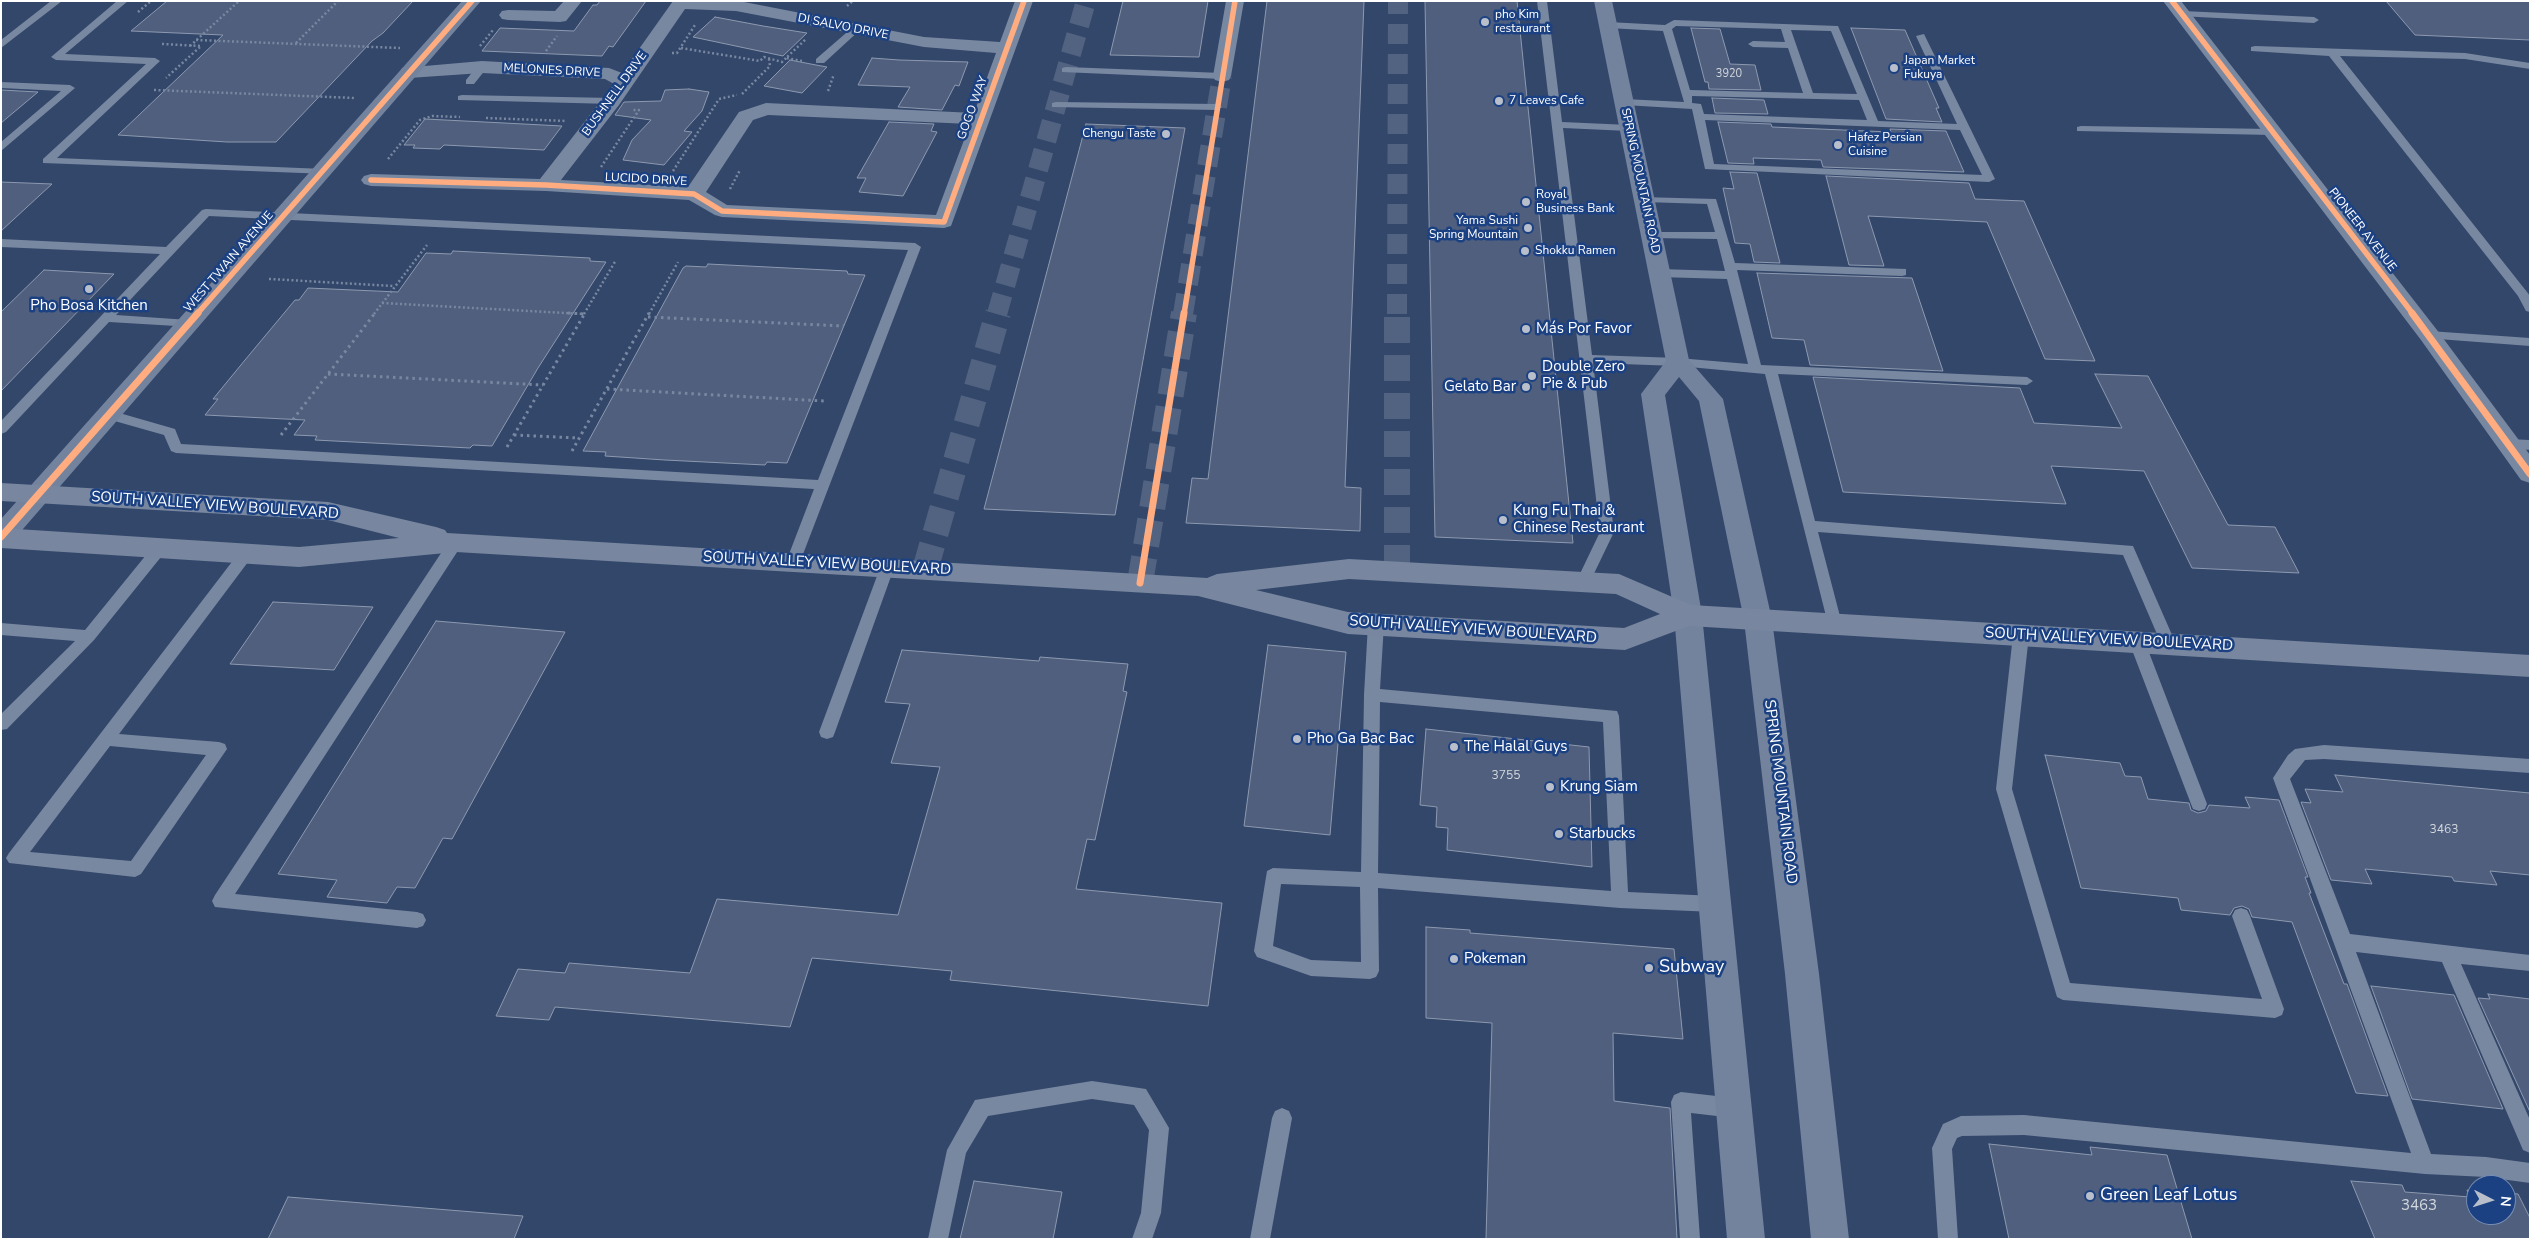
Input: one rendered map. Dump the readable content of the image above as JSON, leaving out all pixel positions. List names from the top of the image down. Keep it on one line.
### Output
{"streets":{"main road":["SPRING MOUNTAIN ROAD","WEST TWAIN AVENUE","SOUTH VALLEY VIEW BOULEVARD"],"street":["DI SALVO DRIVE","MELONIES DRIVE","BUSHNELL DRIVE","GOGO WAY","LUCIDO DRIVE","PIONEER AVENUE"]},"crossings":[["DI SALVO DRIVE","BUSHNELL DRIVE"],["DI SALVO DRIVE","GOGO WAY"],["MELONIES DRIVE","BUSHNELL DRIVE"],["MELONIES DRIVE","WEST TWAIN AVENUE"],["BUSHNELL DRIVE","LUCIDO DRIVE"],["GOGO WAY","LUCIDO DRIVE"],["SPRING MOUNTAIN ROAD","SOUTH VALLEY VIEW BOULEVARD"],["WEST TWAIN AVENUE","SOUTH VALLEY VIEW BOULEVARD"]],"places":["pho Kim restaurant","Japan Market Fukuya","7 Leaves Cafe","Chengu Taste","Hafez Persian Cuisine","Royal Business Bank","Yama Sushi Spring Mountain","Shokku Ramen","Pho Bosa Kitchen","Más Por Favor","Double Zero Pie & Pub","Gelato Bar","Kung Fu Thai & Chinese Restaurant","Pho Ga Bac Bac","The Halal Guys","Krung Siam","Starbucks","Pokeman","Subway","Green Leaf Lotus"],"house_numbers":["3920","3755","3463","3463"],"north":"right"}
